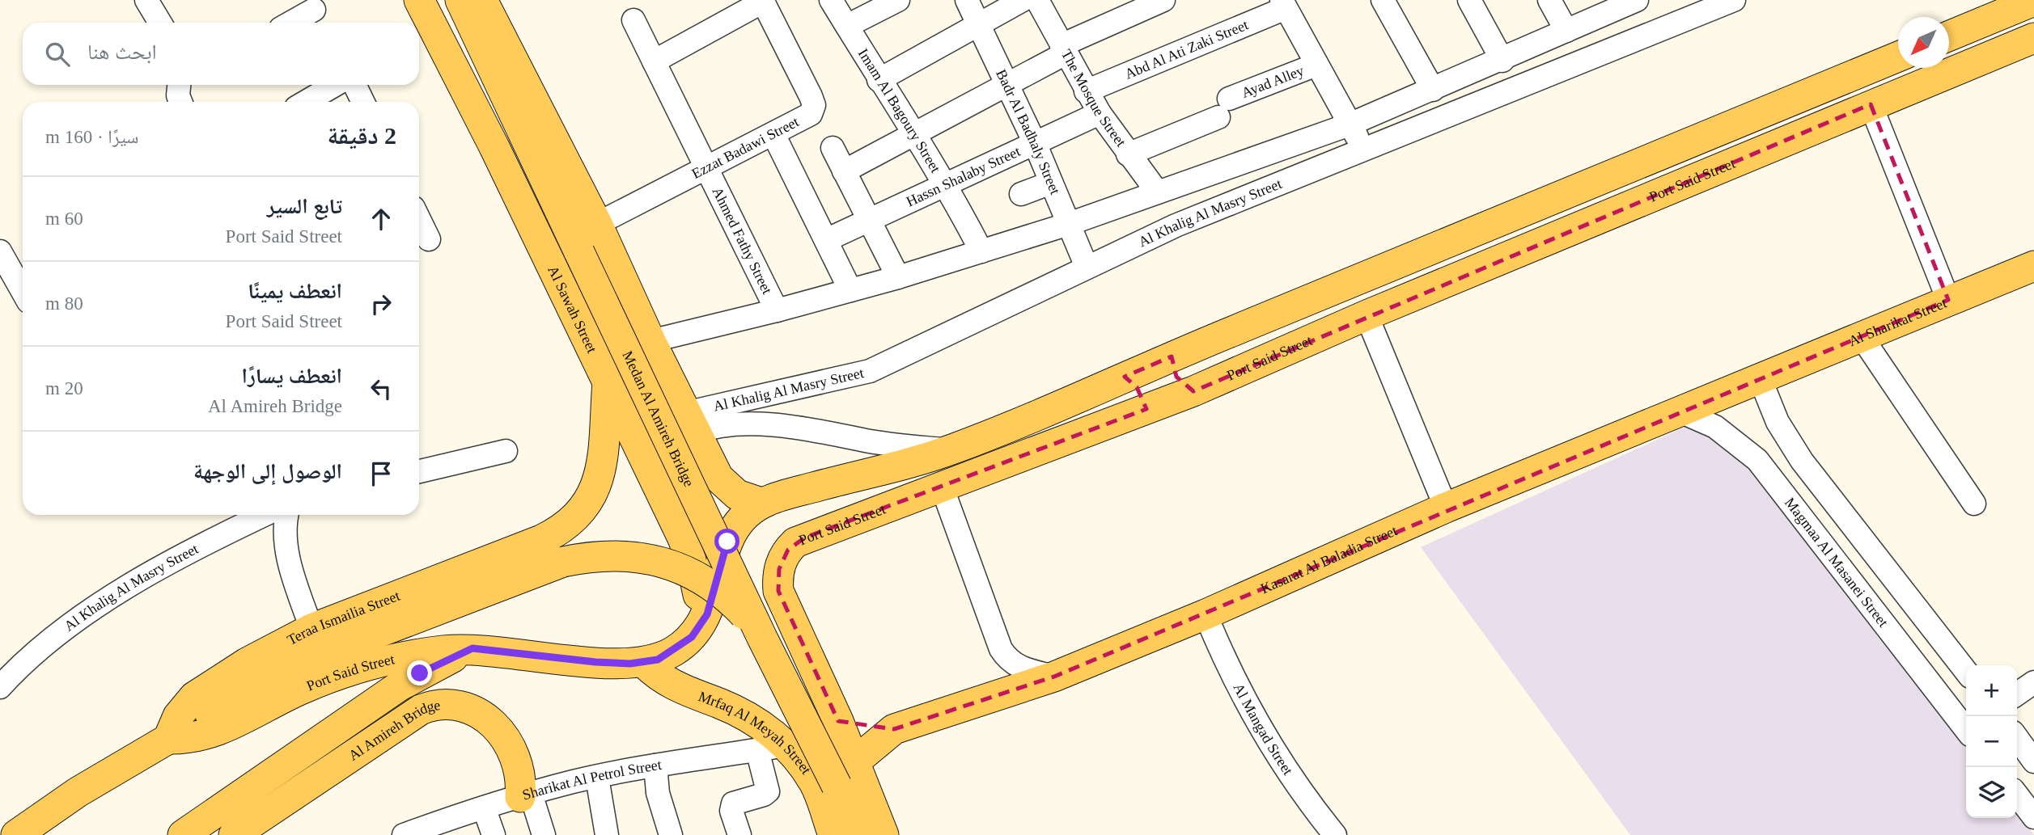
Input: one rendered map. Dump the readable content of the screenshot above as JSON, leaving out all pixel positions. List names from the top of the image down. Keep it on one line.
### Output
{"streets":{"main road":["Port Said Street","Al Sawah Street","Al Sharikat Street","Medan Al Amireh Bridge","Kasarat Al Baladia Street","Teraa Ismailia Street","Al Amireh Bridge","Mrfaq Al Meyah Street"],"street":["Abd Al Ati Zaki Street","Ayad Alley","The Mosque Street","Imam Al Bagoury Street","Badr Al Badhaly Street","Ezzat Badawi Street","Hassn Shalaby Street","Al Khalig Al Masry Street","Ahmed Fathy Street","Magmaa Al Masanei Street","Al Mangad Street","Sharikat Al Petrol Street"]},"crossings":[["Abd Al Ati Zaki Street","The Mosque Street"],["Ayad Alley","The Mosque Street"],["The Mosque Street","Hassn Shalaby Street"],["Imam Al Bagoury Street","Hassn Shalaby Street"],["Badr Al Badhaly Street","Hassn Shalaby Street"],["Badr Al Badhaly Street","Al Khalig Al Masry Street"],["Ezzat Badawi Street","Ahmed Fathy Street"],["Port Said Street","Al Khalig Al Masry Street"],["Port Said Street","Al Sawah Street"],["Port Said Street","Kasarat Al Baladia Street"],["Port Said Street","Teraa Ismailia Street"],["Port Said Street","Mrfaq Al Meyah Street"],["Al Sawah Street","Teraa Ismailia Street"],["Al Sharikat Street","Kasarat Al Baladia Street"],["Kasarat Al Baladia Street","Magmaa Al Masanei Street"],["Kasarat Al Baladia Street","Al Mangad Street"],["Al Amireh Bridge","Sharikat Al Petrol Street"],["Mrfaq Al Meyah Street","Sharikat Al Petrol Street"]],"north":"bottom left","page":{"search":"ابحث هنا","heading":["2 دقيقة","سيرًا · 160 m"],"list":[["تابع السير","Port Said Street","60 m"],["انعطف يمينًا","Port Said Street","80 m"],["انعطف يسارًا","Al Amireh Bridge","20 m"],"الوصول إلى الوجهة"],"map_buttons":["+","−"]}}
